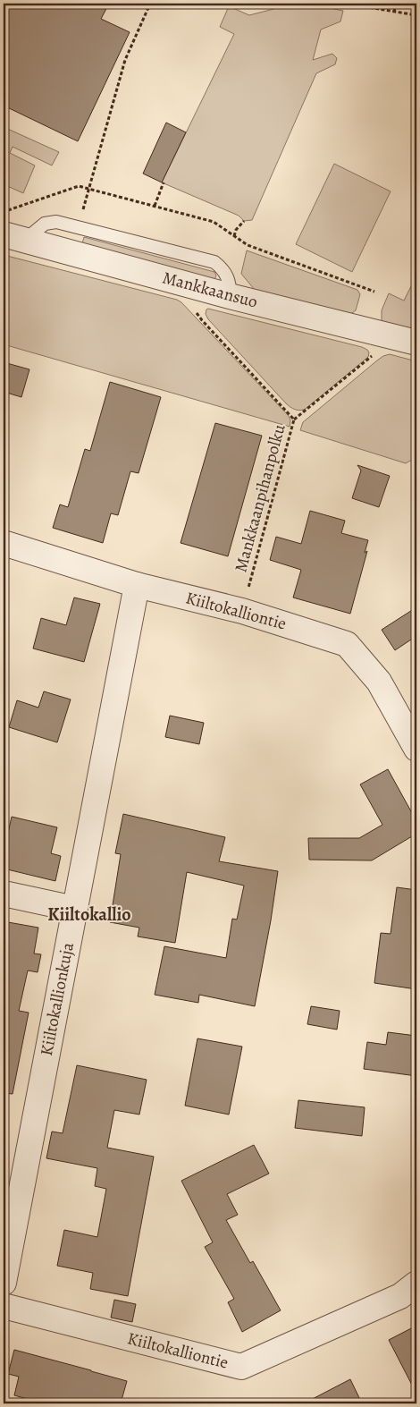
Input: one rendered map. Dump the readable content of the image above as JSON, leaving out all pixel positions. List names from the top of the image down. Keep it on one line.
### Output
{"streets":{"street":["Mankkaansuo","Kiiltokalliontie","Kiiltokallionkuja"],"path":["Mankkaanpihanpolku"]},"crossings":[["Mankkaanpihanpolku","Kiiltokalliontie"],["Kiiltokalliontie","Kiiltokallionkuja"]],"districts":["Kiiltokallio"]}
